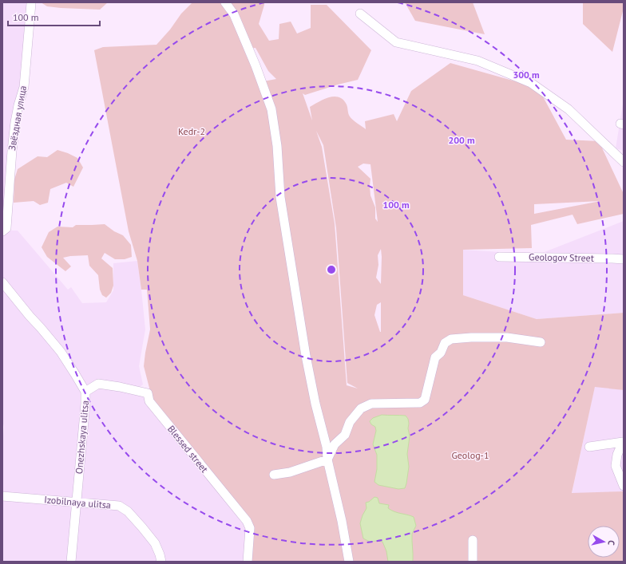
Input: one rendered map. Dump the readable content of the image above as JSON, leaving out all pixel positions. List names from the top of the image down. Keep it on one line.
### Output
{"streets":{"street":["Звёздная улица","Geologov Street","Onezhskaya ulitsa","Blessed street","Izobilnaya ulitsa"]},"crossings":[["Onezhskaya ulitsa","Blessed street"],["Onezhskaya ulitsa","Izobilnaya ulitsa"]],"parks":["Kedr-2","Geolog-1"],"scale_bar":"100 m","north":"right","rings":["300 m","200 m","100 m"]}
